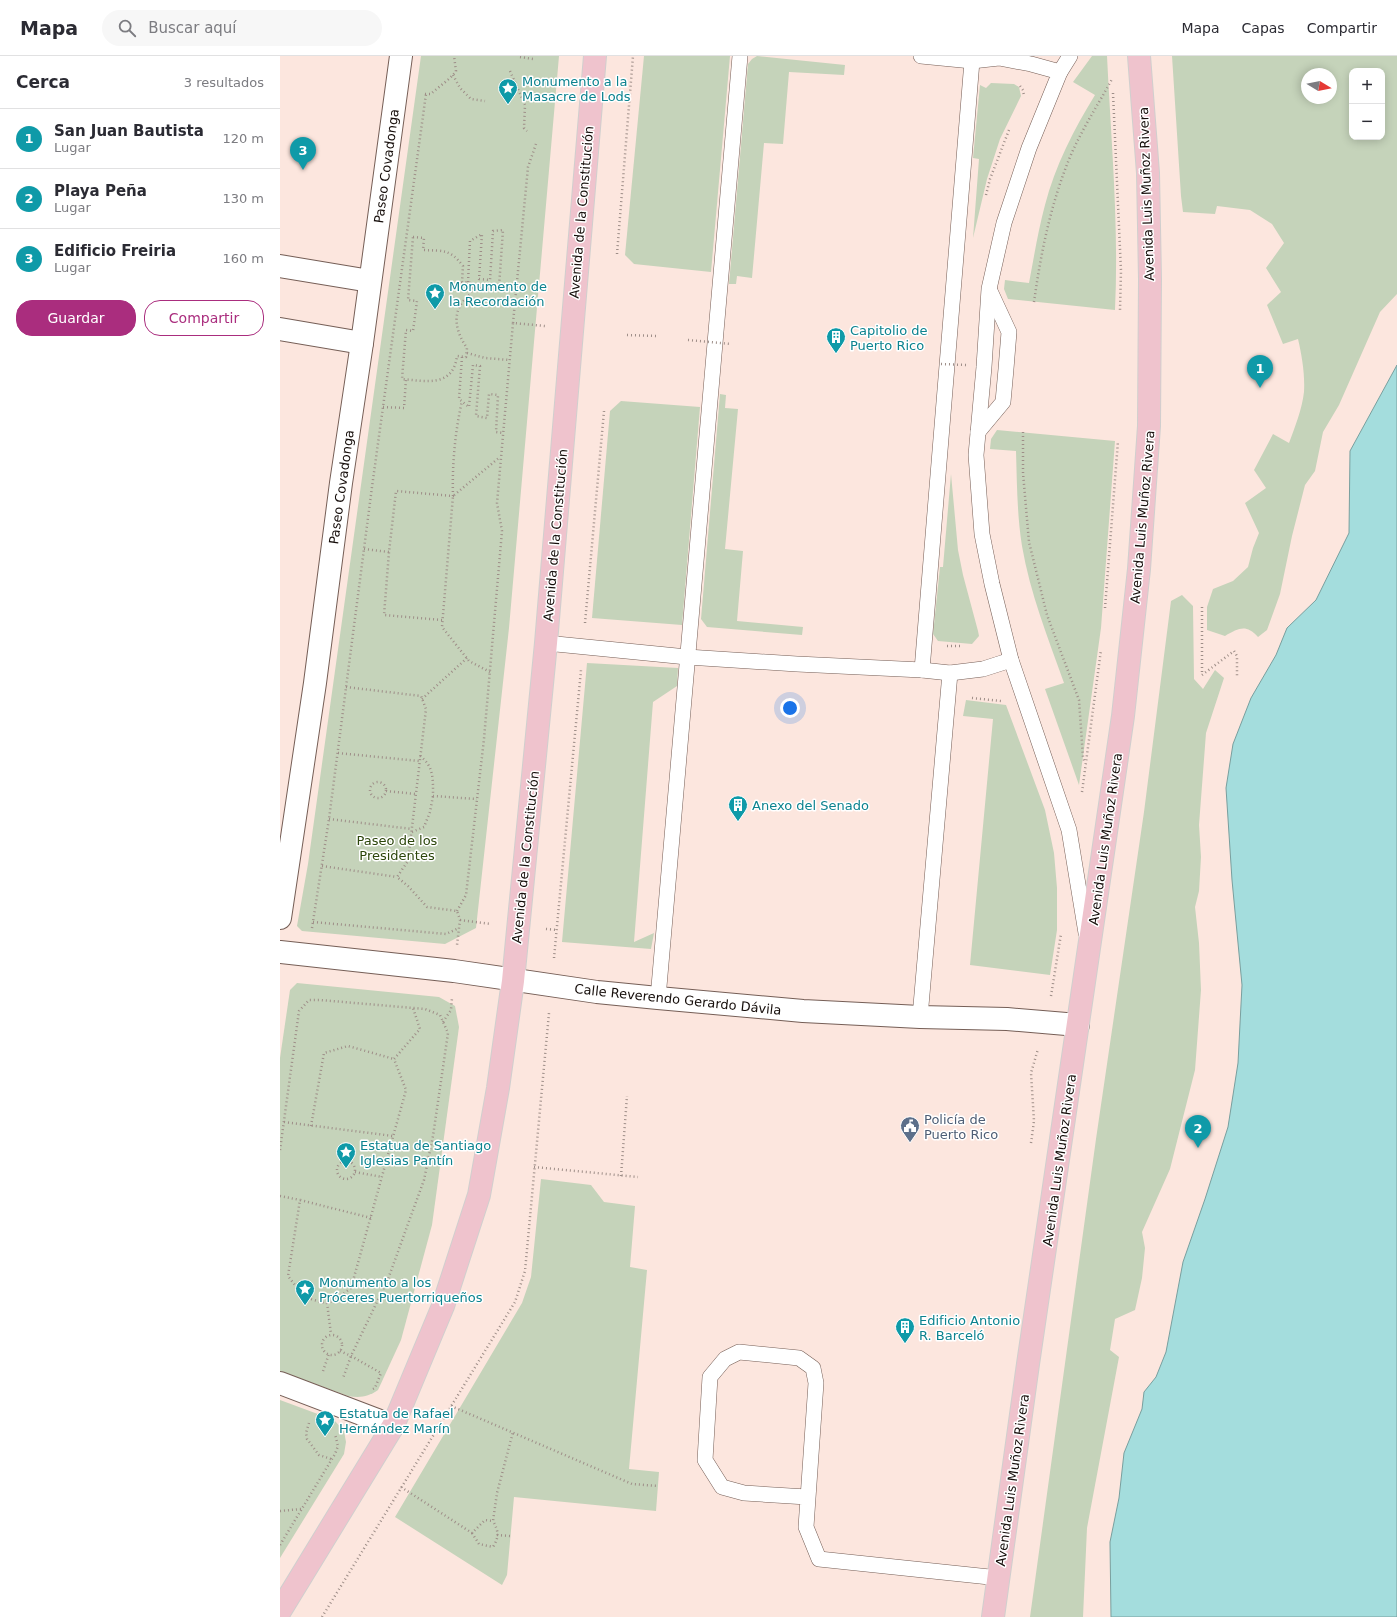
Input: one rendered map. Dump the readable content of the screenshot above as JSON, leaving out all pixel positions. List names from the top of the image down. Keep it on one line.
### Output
{"streets":{"main road":["Avenida Luis Muñoz Rivera","Avenida de la Constitución"],"street":["Paseo Covadonga","Calle Reverendo Gerardo Dávila"]},"crossings":[["Avenida Luis Muñoz Rivera","Calle Reverendo Gerardo Dávila"],["Avenida de la Constitución","Calle Reverendo Gerardo Dávila"]],"parks":["Paseo de los Presidentes"],"places":{"place":["Monumento a la Masacre de Lods","Monumento de la Recordación","Estatua de Santiago Iglesias Pantín","Monumento a los Próceres Puertorriqueños","Estatua de Rafael Hernández Marín"],"building":["Capitolio de Puerto Rico","Anexo del Senado","Edificio Antonio R. Barceló"],"public building":["Policía de Puerto Rico"]},"north":"right","page":{"header":"Mapa","search":"Buscar aquí","nav":["Mapa","Capas","Compartir"],"heading":["Cerca","3 resultados"],"map_buttons":["+","−"],"list":[{"mark":"1","name":"San Juan Bautista","note":"Lugar","value":"120 m"},{"mark":"2","name":"Playa Peña","note":"Lugar","value":"130 m"},{"mark":"3","name":"Edificio Freiria","note":"Lugar","value":"160 m"}],"pins":["3","1","2"],"buttons":["Guardar","Compartir"]}}
